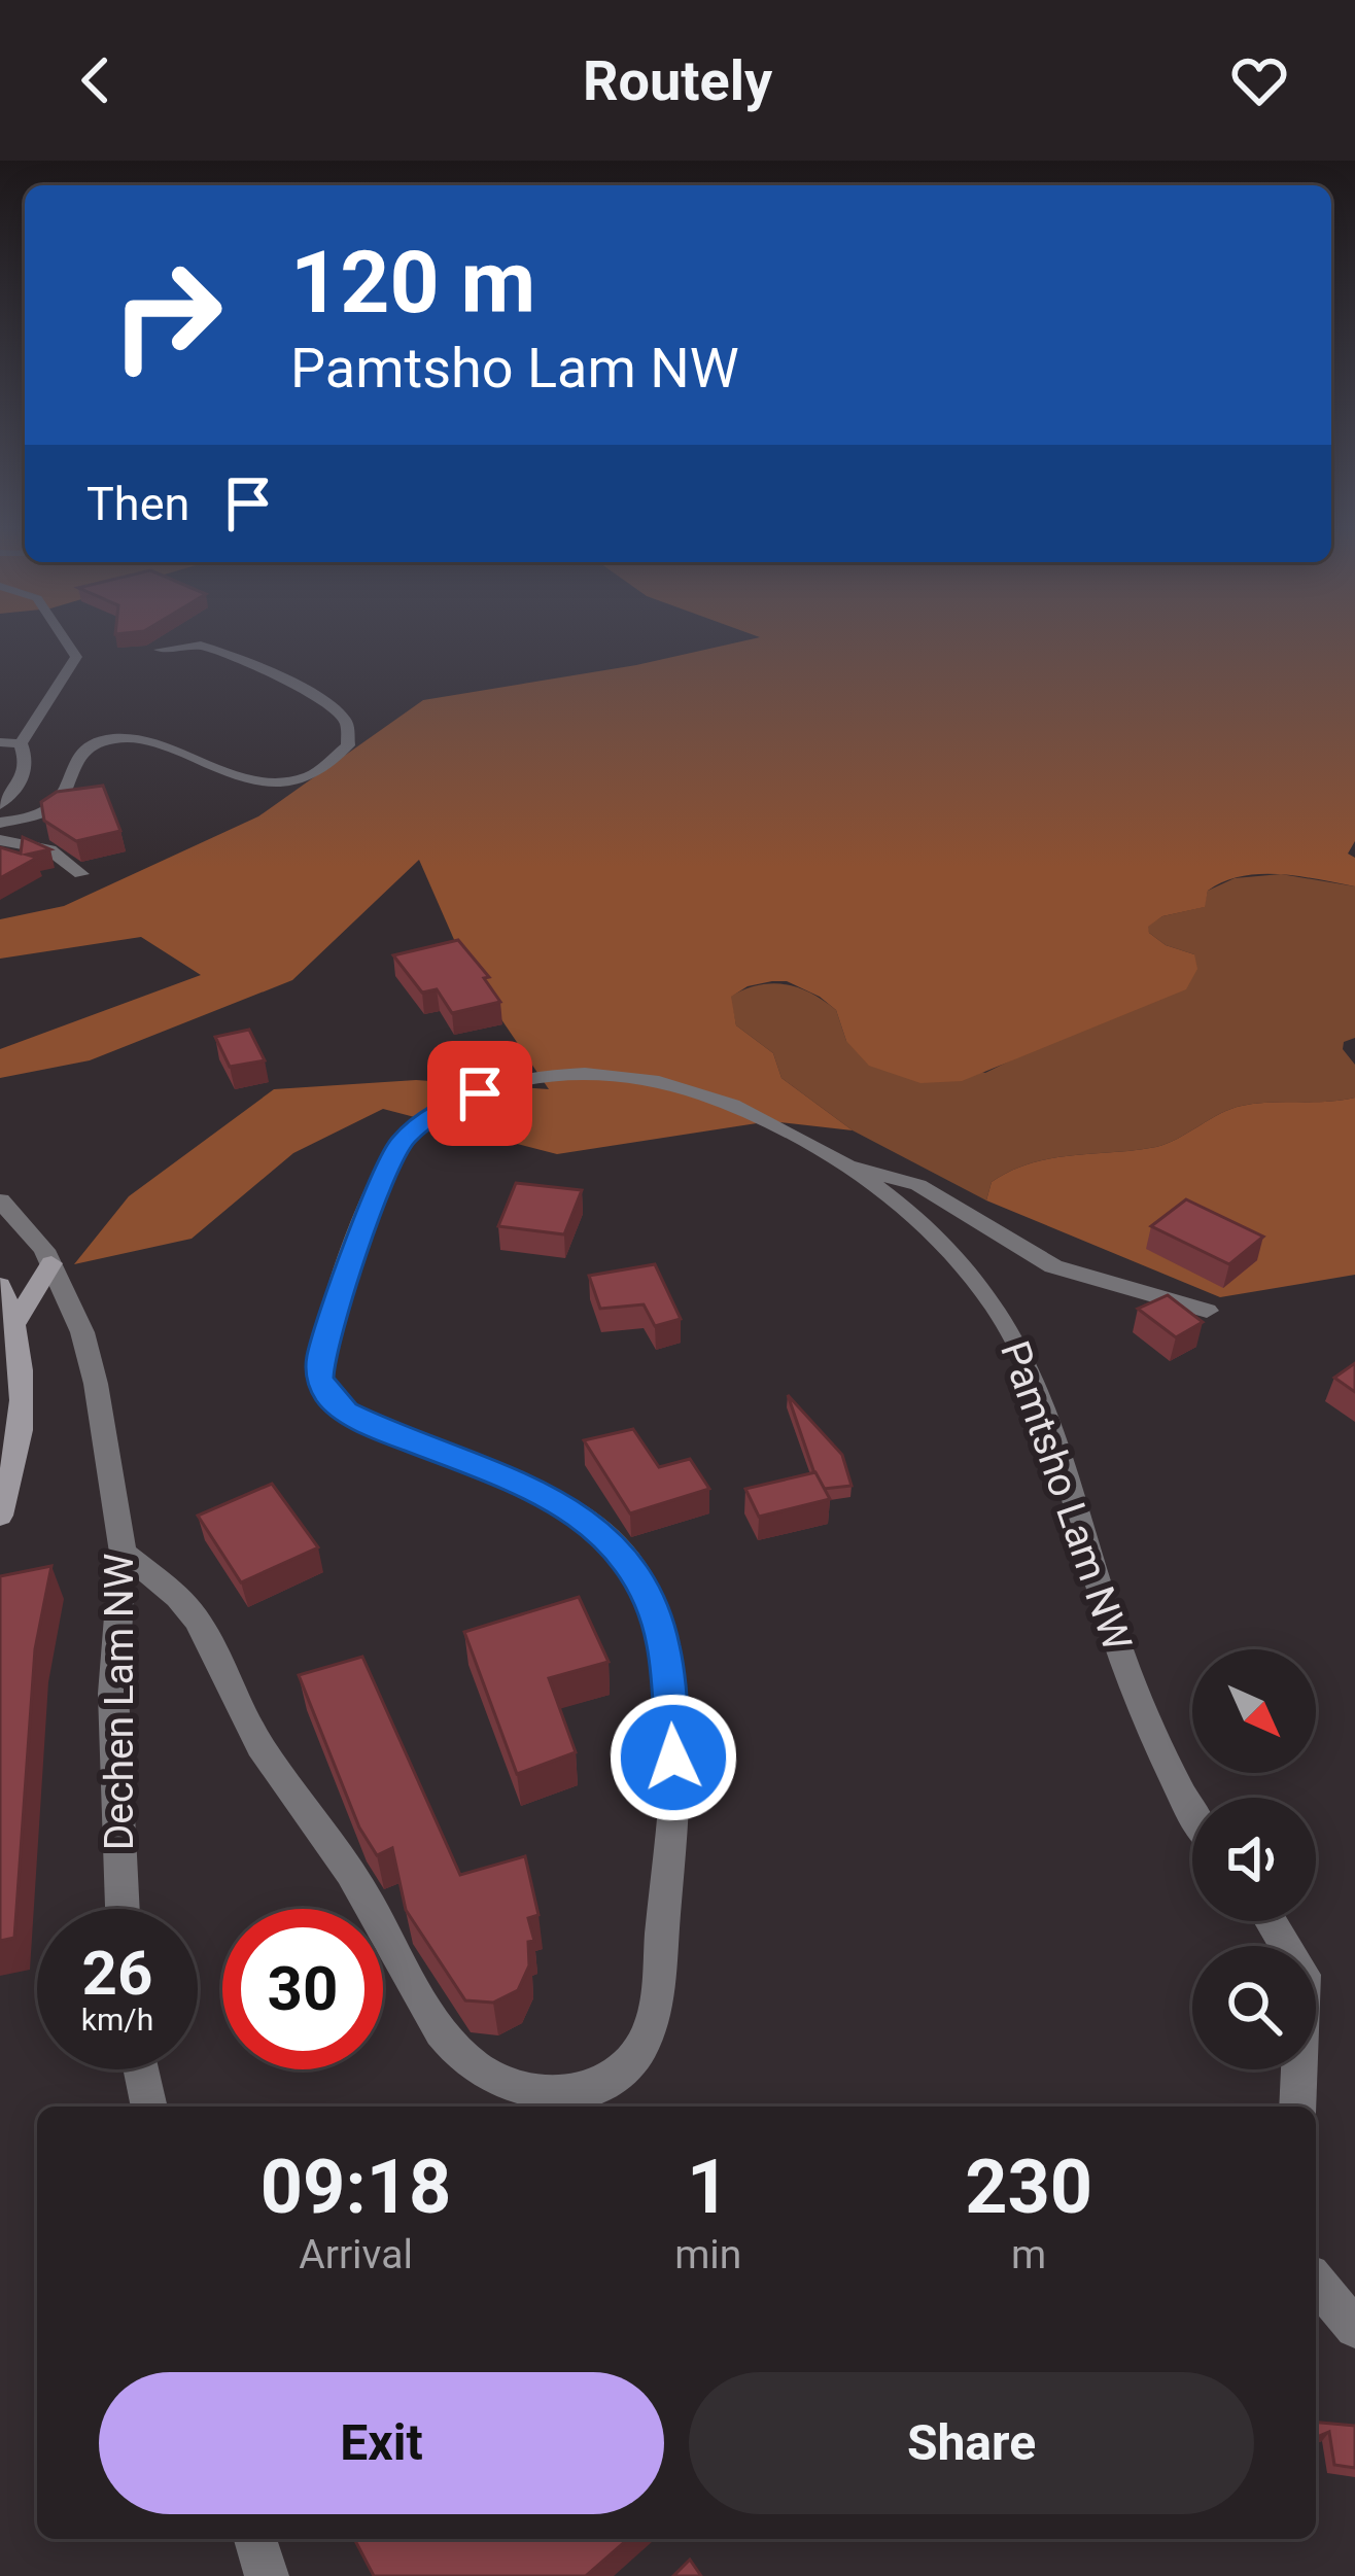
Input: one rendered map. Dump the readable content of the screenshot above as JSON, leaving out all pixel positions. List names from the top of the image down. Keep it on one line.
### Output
{"streets":{"street":["Pamtsho Lam NW","Dechen Lam NW"]},"crossings":[["Pamtsho Lam NW","Dechen Lam NW"]],"north":"bottom right","page":{"header":"Routely","turn":["120 m","Pamtsho Lam NW"],"then":"Then","speed":"26 km/h","limit":"30","eta":["09:18","Arrival","1","min","230","m"],"buttons":["Exit","Share"]}}
